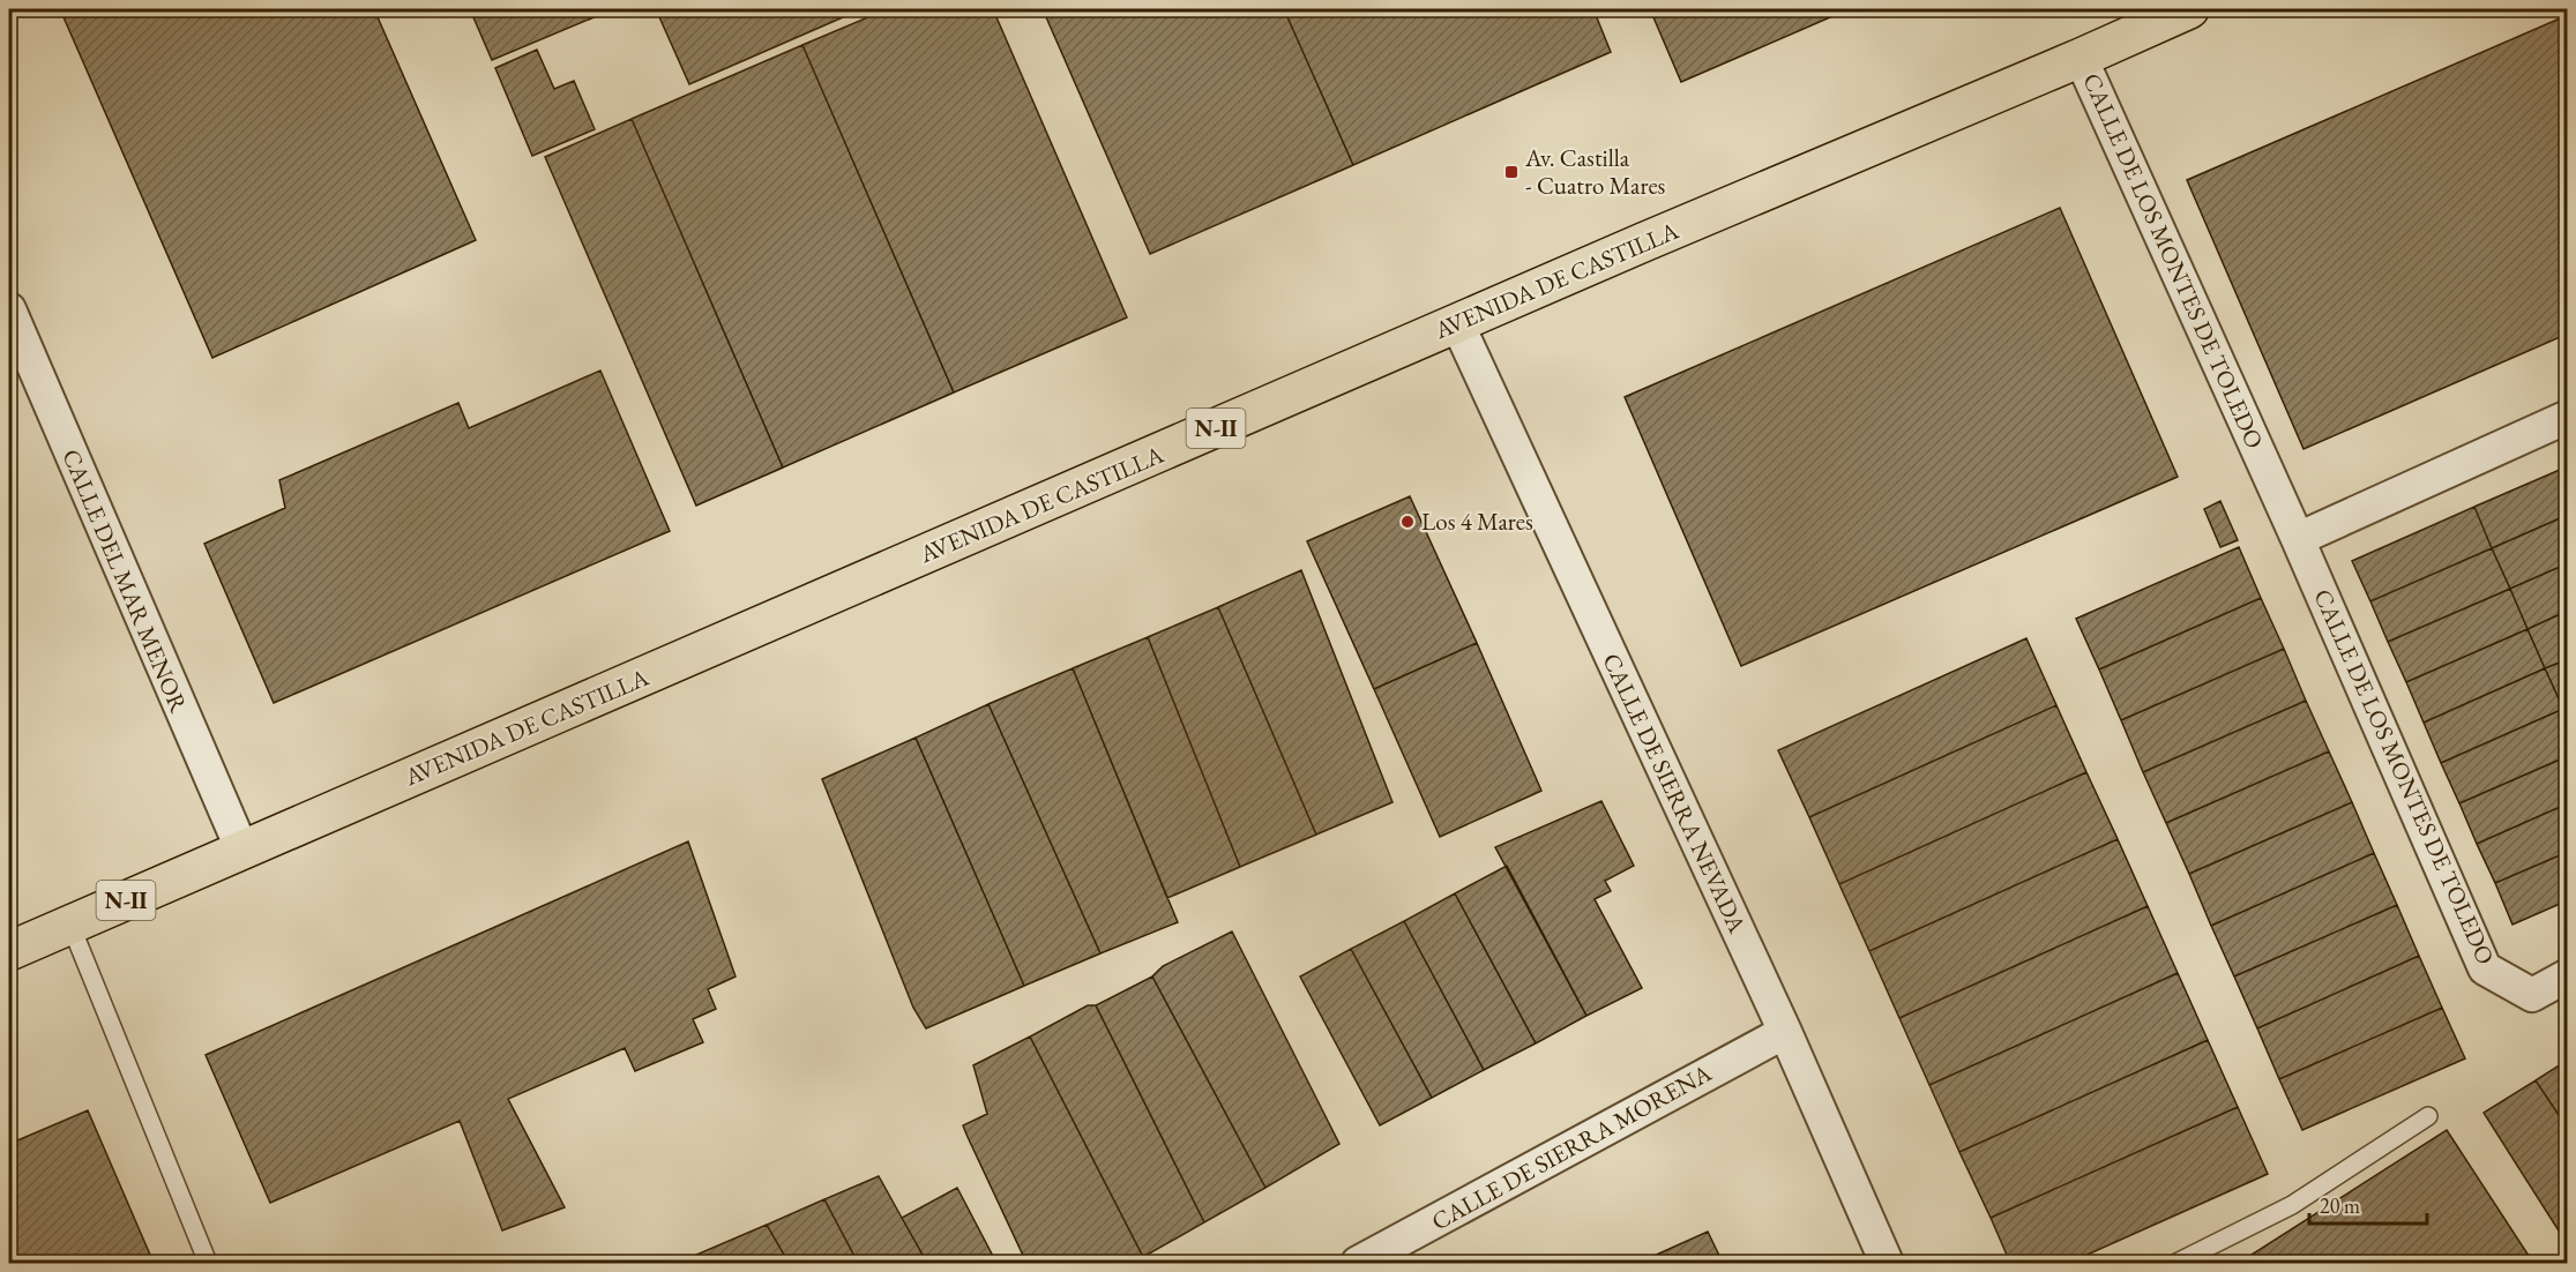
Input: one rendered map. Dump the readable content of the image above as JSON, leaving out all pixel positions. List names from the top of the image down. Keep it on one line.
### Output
{"streets":{"main road":["AVENIDA DE CASTILLA","N-II"],"street":["CALLE DE LOS MONTES DE TOLEDO","CALLE DEL MAR MENOR","CALLE DE SIERRA NEVADA","CALLE DE SIERRA MORENA"]},"crossings":[["CALLE DE LOS MONTES DE TOLEDO","AVENIDA DE CASTILLA"],["AVENIDA DE CASTILLA","CALLE DEL MAR MENOR"],["AVENIDA DE CASTILLA","CALLE DE SIERRA NEVADA"],["CALLE DE SIERRA NEVADA","CALLE DE SIERRA MORENA"]],"places":{"transit":["Av. Castilla - Cuatro Mares"],"other":["Los 4 Mares"]},"scale_bar":"20 m"}
